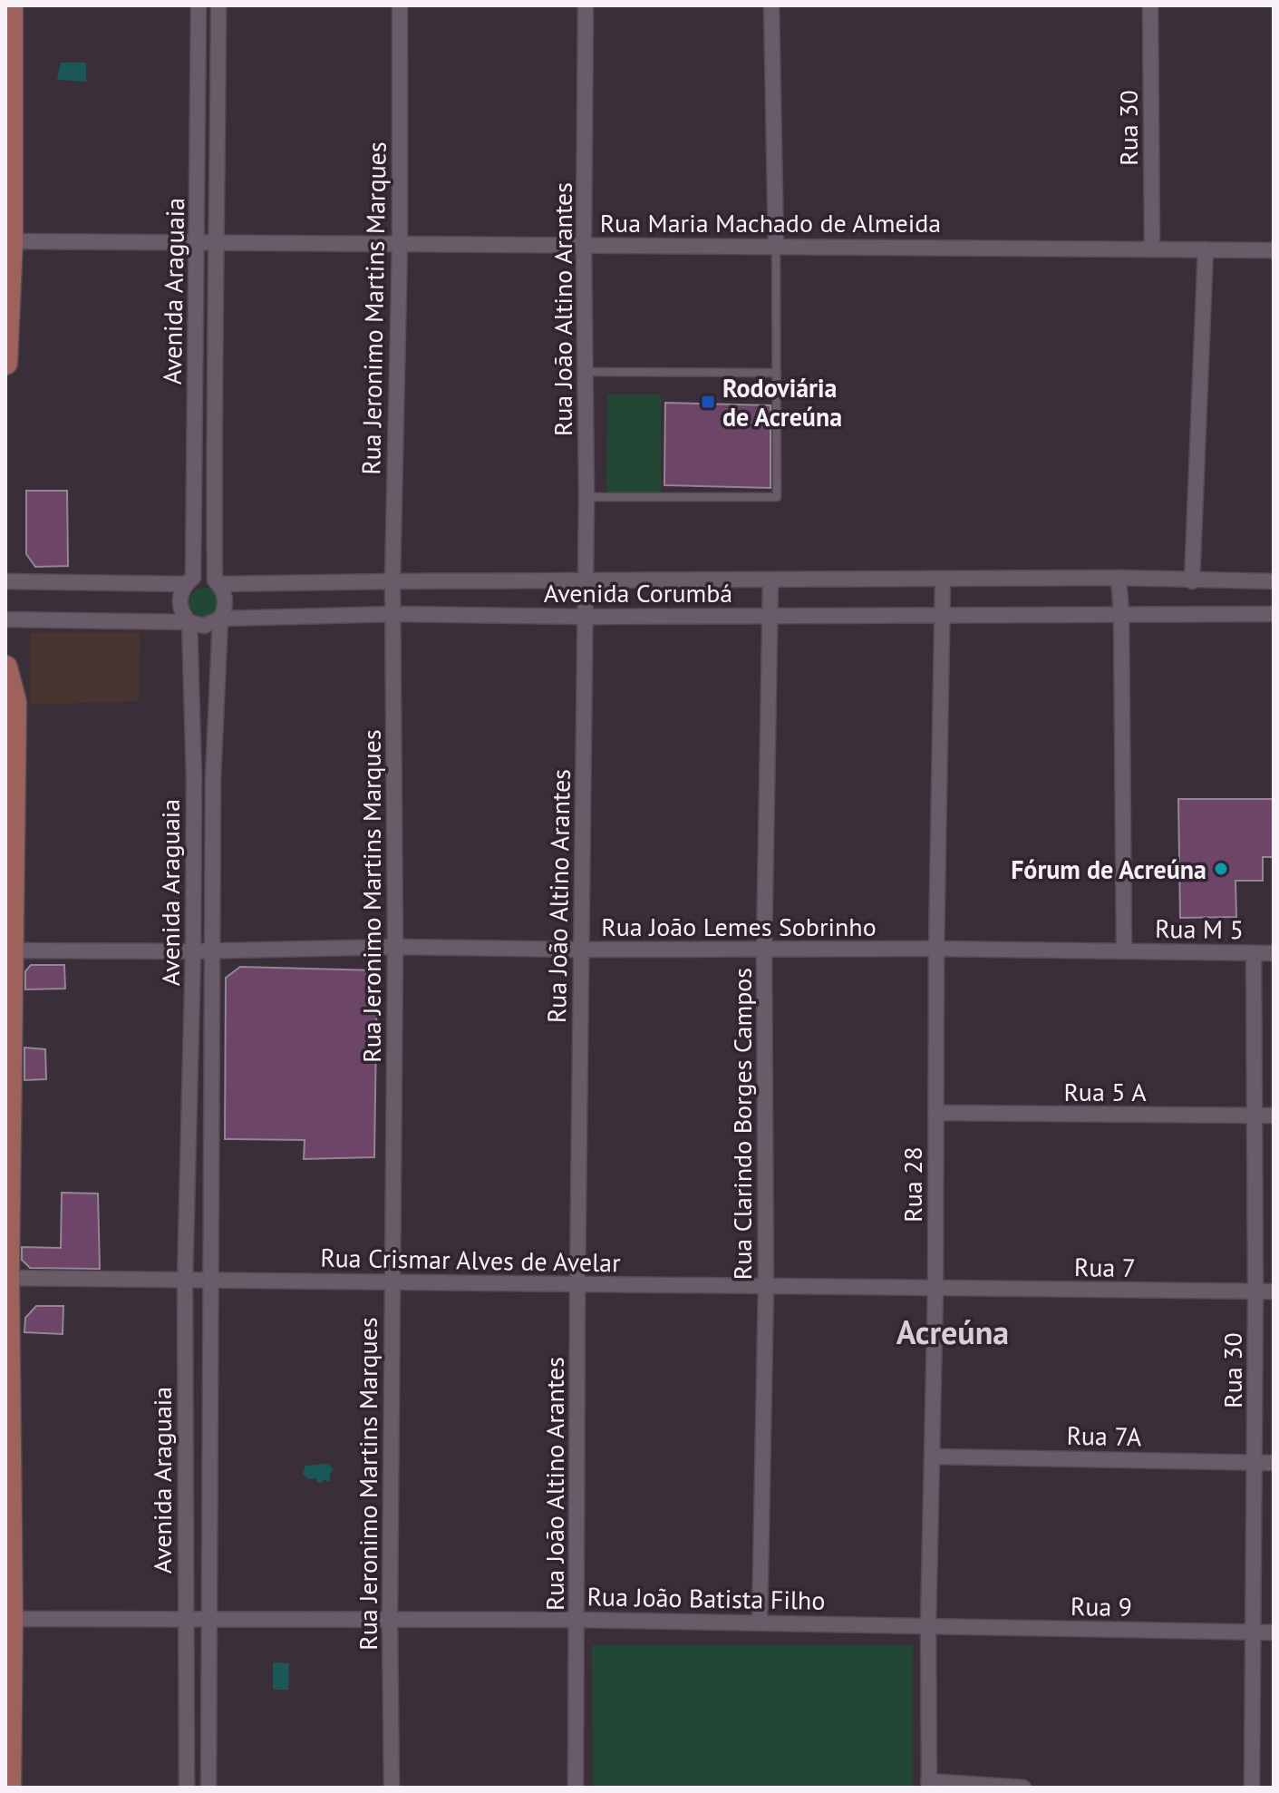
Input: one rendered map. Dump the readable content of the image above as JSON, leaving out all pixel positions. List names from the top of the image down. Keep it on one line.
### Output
{"streets":{"street":["Rua 30","Rua Maria Machado de Almeida","Avenida Araguaia","Rua Jeronimo Martins Marques","Rua João Altino Arantes","Avenida Corumbá","Rua João Lemes Sobrinho","Rua M 5","Rua 5 A","Rua Clarindo Borges Campos","Rua 28","Rua Crismar Alves de Avelar","Rua 7","Rua 7A","Rua João Batista Filho","Rua 9"]},"crossings":[["Rua 30","Rua Maria Machado de Almeida"],["Rua 30","Rua M 5"],["Rua 30","Rua 5 A"],["Rua 30","Rua 7"],["Rua 30","Rua 7A"],["Rua 30","Rua 9"],["Rua Maria Machado de Almeida","Avenida Araguaia"],["Rua Maria Machado de Almeida","Rua Jeronimo Martins Marques"],["Rua Maria Machado de Almeida","Rua João Altino Arantes"],["Avenida Araguaia","Avenida Corumbá"],["Avenida Araguaia","Rua João Lemes Sobrinho"],["Avenida Araguaia","Rua Crismar Alves de Avelar"],["Avenida Araguaia","Rua João Batista Filho"],["Rua Jeronimo Martins Marques","Avenida Corumbá"],["Rua Jeronimo Martins Marques","Rua João Lemes Sobrinho"],["Rua Jeronimo Martins Marques","Rua Crismar Alves de Avelar"],["Rua Jeronimo Martins Marques","Rua João Batista Filho"],["Rua João Altino Arantes","Avenida Corumbá"],["Rua João Altino Arantes","Rua João Lemes Sobrinho"],["Rua João Altino Arantes","Rua Crismar Alves de Avelar"],["Rua João Altino Arantes","Rua João Batista Filho"],["Avenida Corumbá","Rua Clarindo Borges Campos"],["Avenida Corumbá","Rua 28"],["Rua João Lemes Sobrinho","Rua M 5"],["Rua João Lemes Sobrinho","Rua Clarindo Borges Campos"],["Rua João Lemes Sobrinho","Rua 28"],["Rua 5 A","Rua 28"],["Rua Clarindo Borges Campos","Rua Crismar Alves de Avelar"],["Rua Clarindo Borges Campos","Rua João Batista Filho"],["Rua 28","Rua Crismar Alves de Avelar"],["Rua 28","Rua 7"],["Rua 28","Rua 7A"],["Rua 28","Rua João Batista Filho"],["Rua 28","Rua 9"],["Rua Crismar Alves de Avelar","Rua 7"],["Rua João Batista Filho","Rua 9"]],"districts":["Acreúna"],"places":{"transit":["Rodoviária de Acreúna"],"other":["Fórum de Acreúna"]}}
